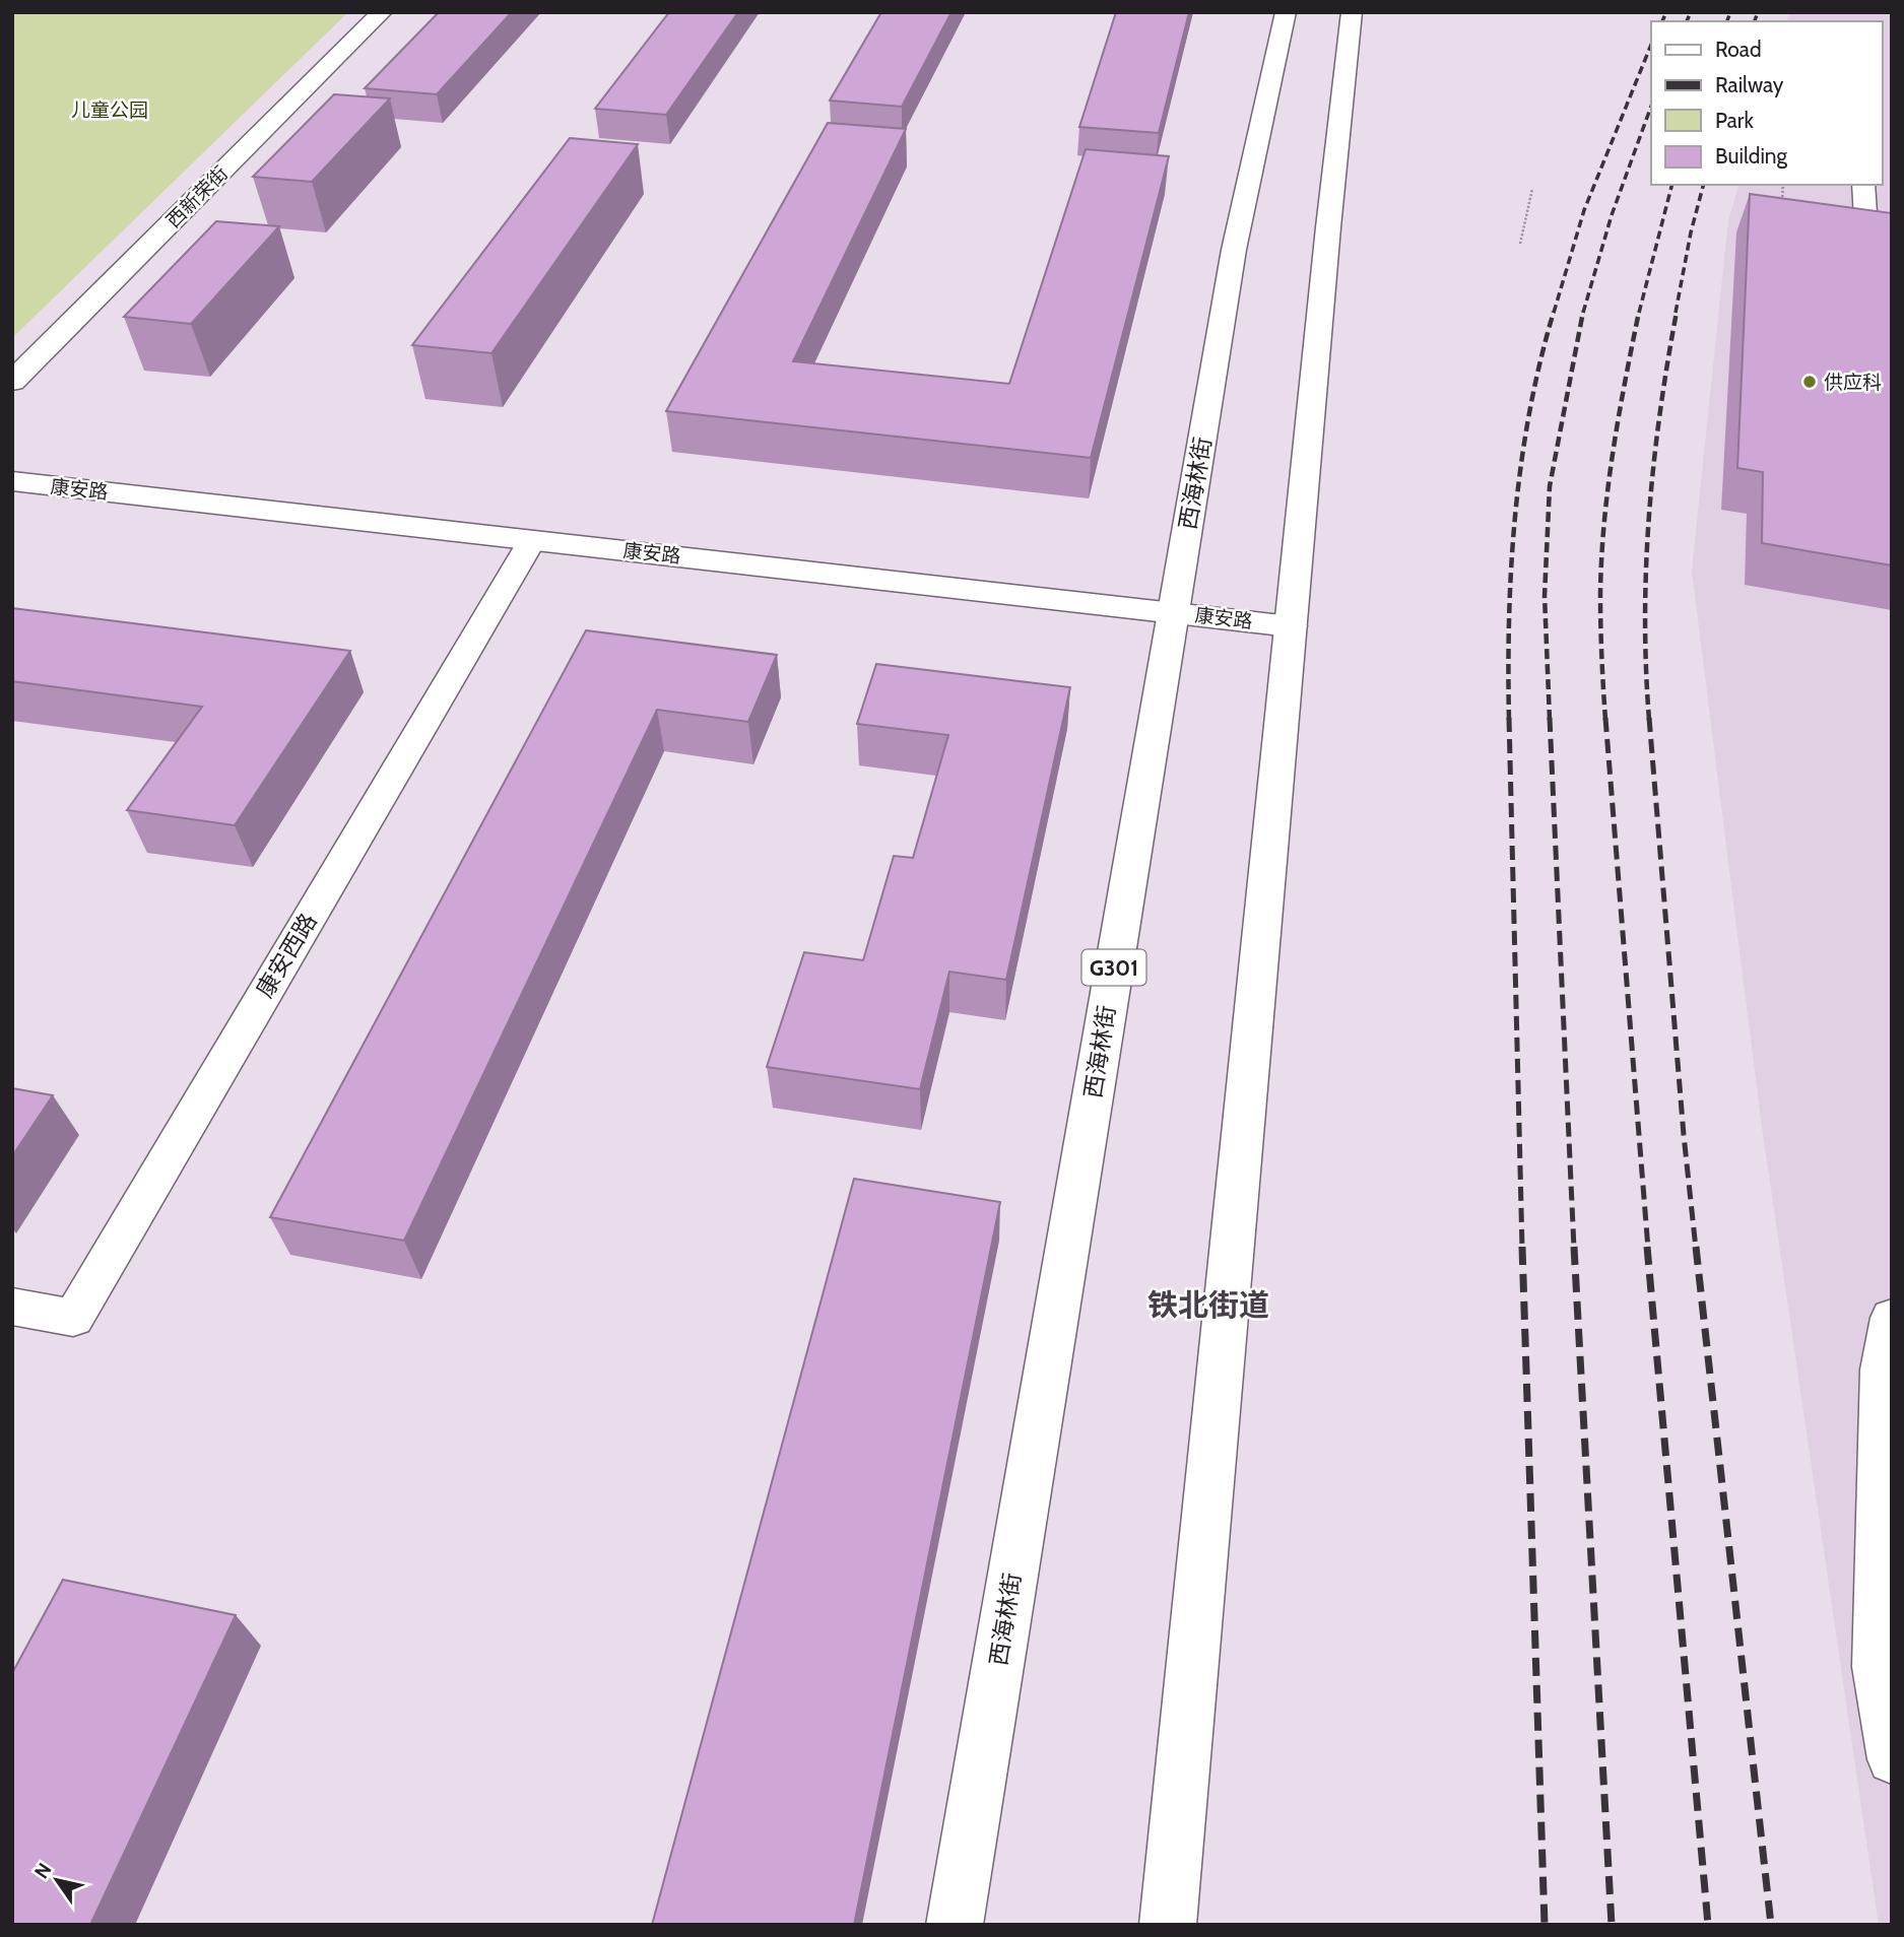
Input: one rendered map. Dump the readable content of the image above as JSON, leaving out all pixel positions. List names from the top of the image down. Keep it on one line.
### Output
{"streets":{"main road":["西新荣街","西海林街","康安路","G301"],"lane":["康安西路"]},"crossings":[["西海林街","康安路"],["康安路","康安西路"]],"districts":["铁北街道"],"parks":["儿童公园"],"places":["供应科"],"legend":["Road","Railway","Park","Building"],"north":"top left"}
